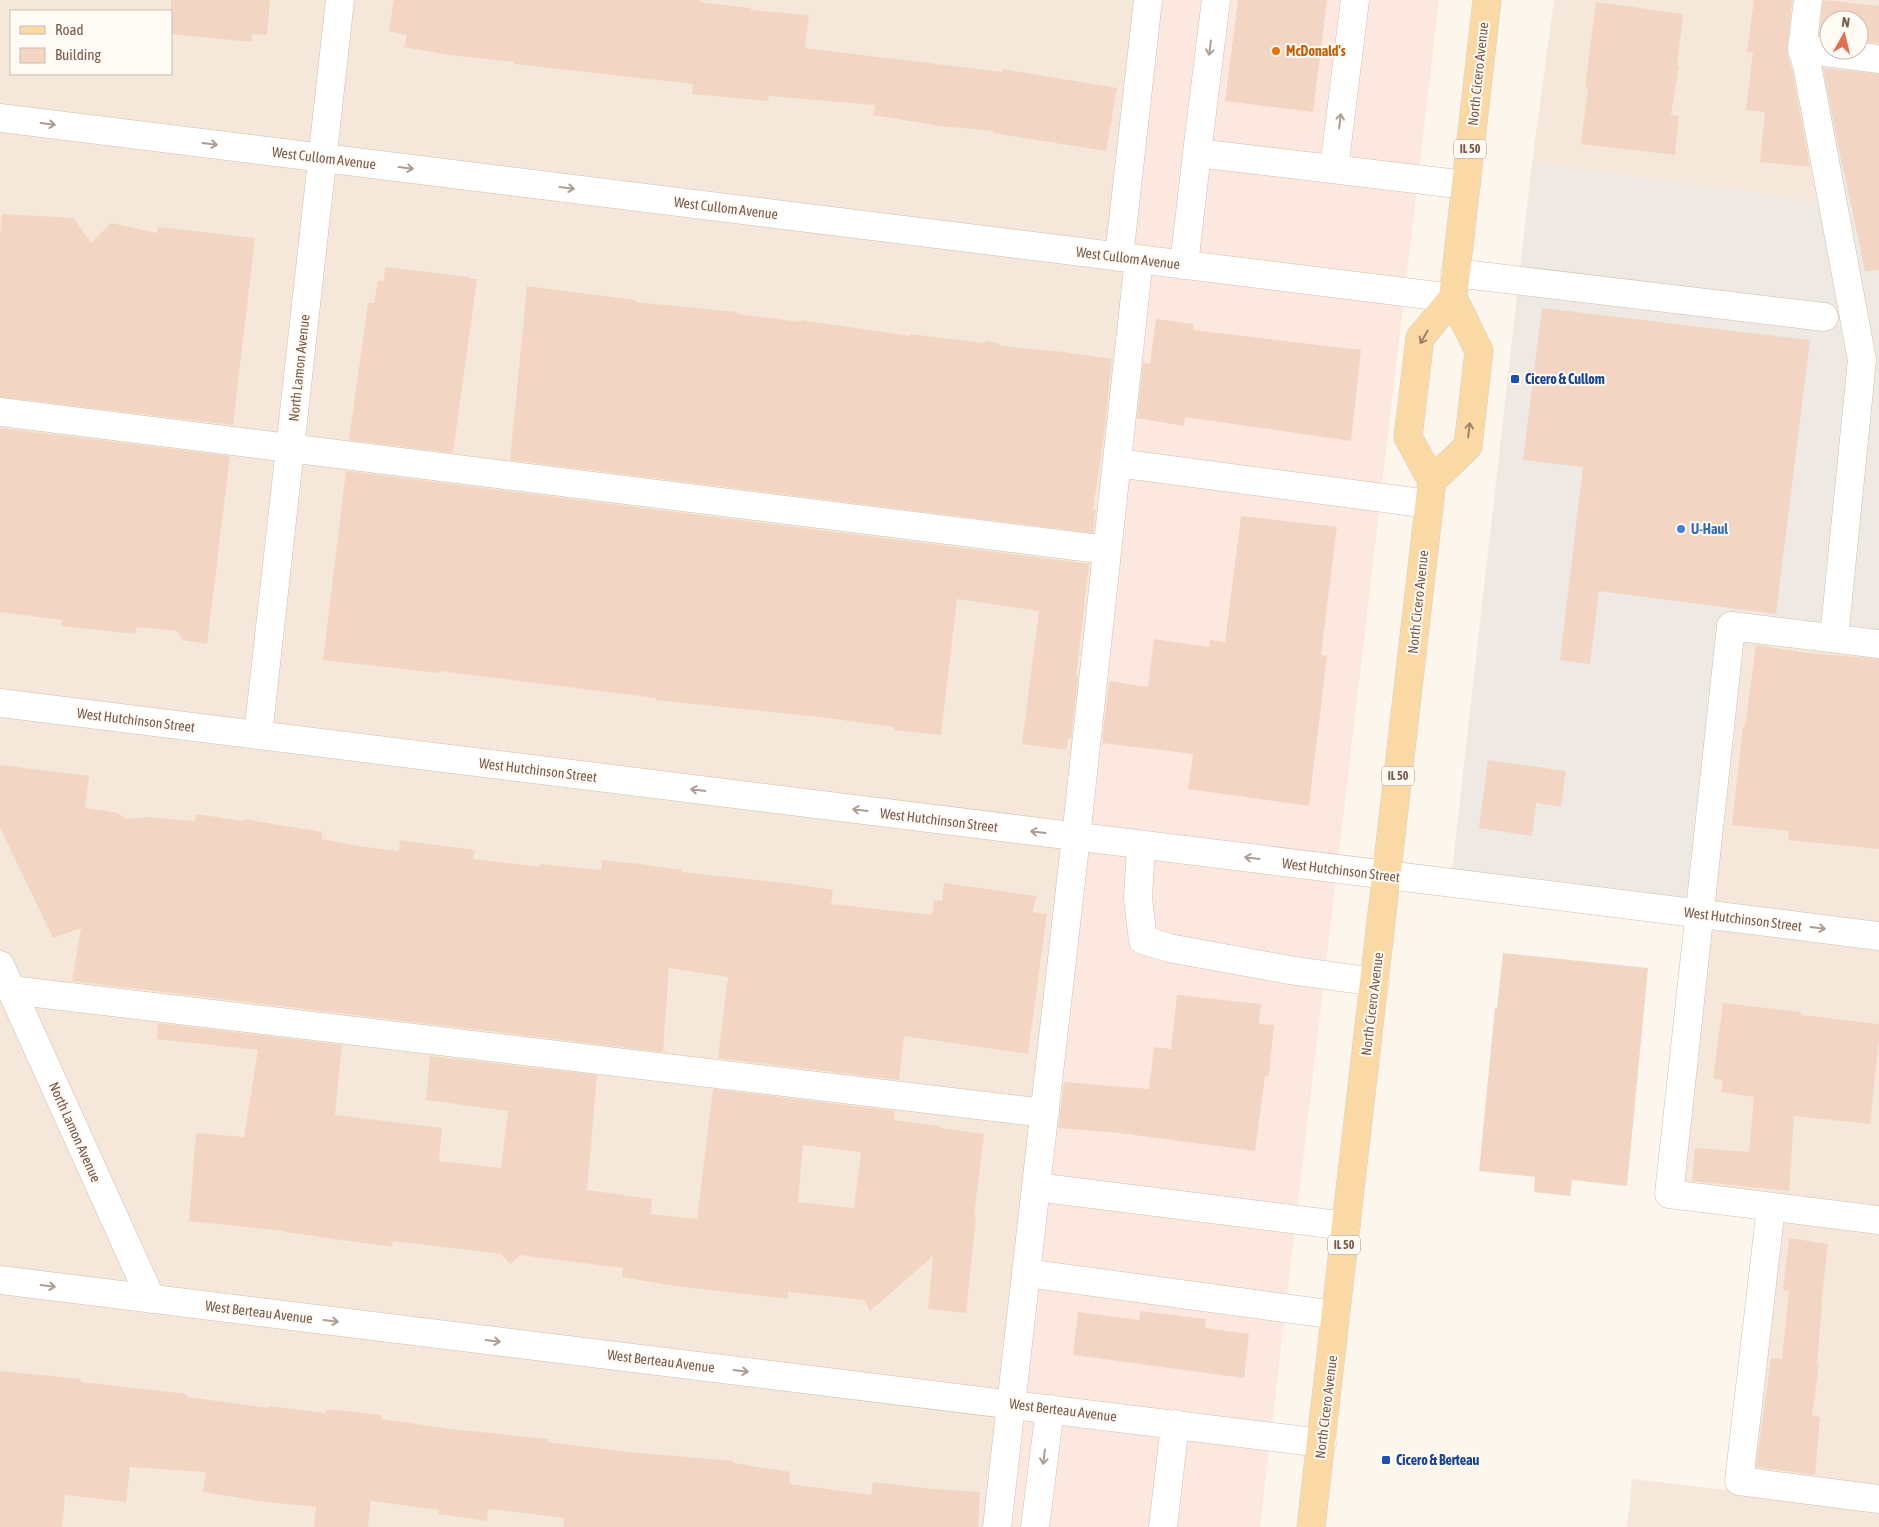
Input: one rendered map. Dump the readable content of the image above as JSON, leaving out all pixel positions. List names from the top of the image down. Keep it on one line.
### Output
{"streets":{"main road":["North Cicero Avenue","IL 50"],"street":["West Cullom Avenue","North Lamon Avenue","West Hutchinson Street","West Berteau Avenue"]},"crossings":[["North Cicero Avenue","West Cullom Avenue"],["North Cicero Avenue","West Hutchinson Street"],["North Cicero Avenue","West Berteau Avenue"],["West Cullom Avenue","North Lamon Avenue"],["North Lamon Avenue","West Hutchinson Street"],["North Lamon Avenue","West Berteau Avenue"]],"one_way":["West Cullom Avenue","West Berteau Avenue"],"places":{"other":["McDonald's","U-Haul"],"transit":["Cicero & Cullom","Cicero & Berteau"]},"legend":["Road","Building"],"north":"top"}
